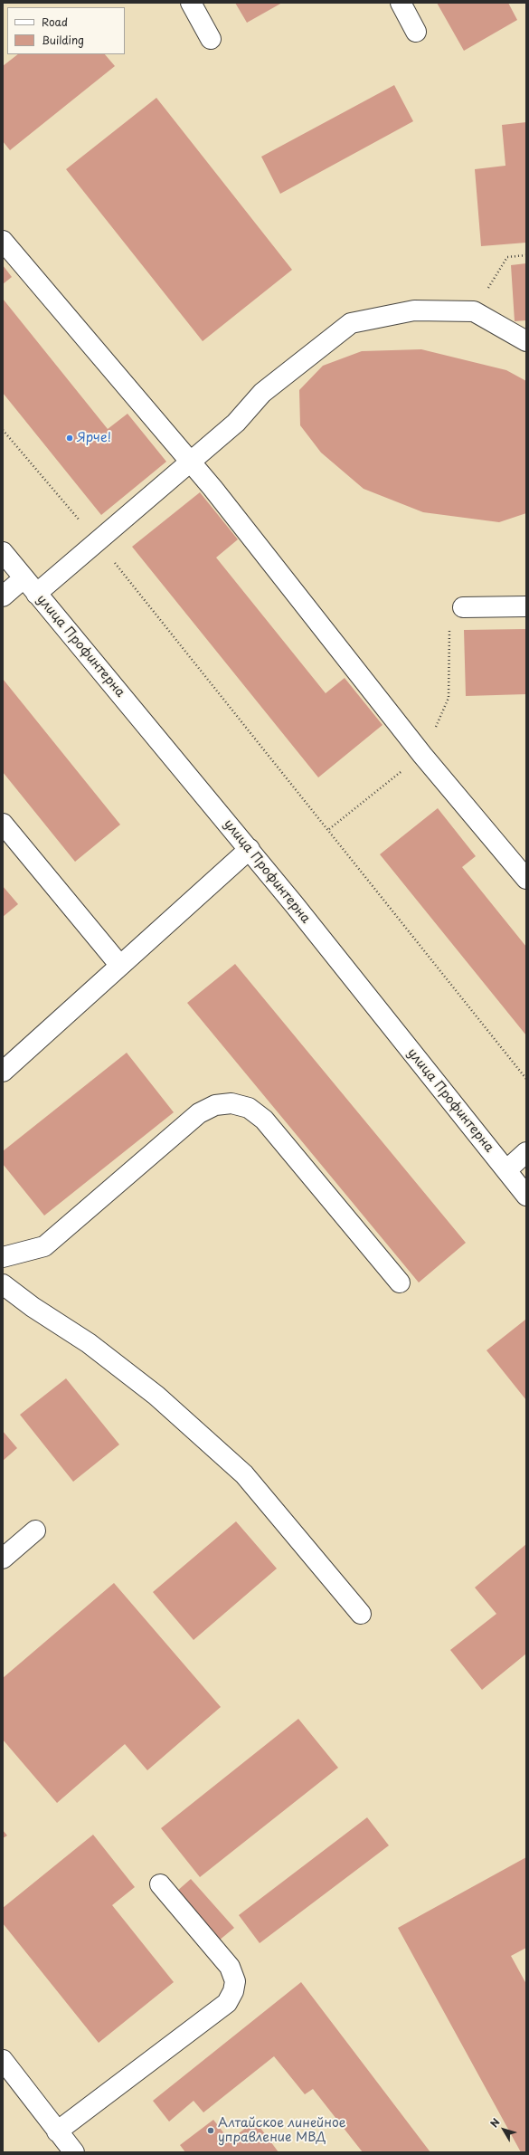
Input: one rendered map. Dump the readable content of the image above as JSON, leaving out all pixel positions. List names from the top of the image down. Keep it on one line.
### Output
{"streets":{"street":["улица Профинтерна"]},"places":["Ярче!","Алтайское линейное управление МВД"],"legend":["Road","Building"],"north":"top left"}
